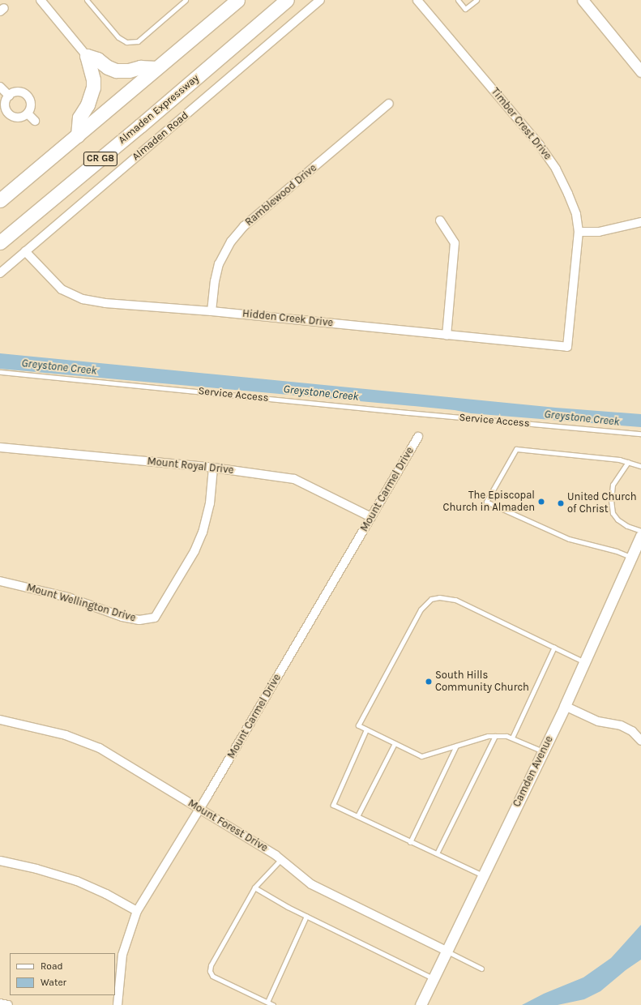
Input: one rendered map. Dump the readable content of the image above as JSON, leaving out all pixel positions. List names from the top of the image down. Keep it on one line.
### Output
{"streets":{"main road":["Almaden Expressway","CR G8"],"street":["Timber Crest Drive","Almaden Road","Ramblewood Drive","Hidden Creek Drive","Mount Royal Drive","Mount Carmel Drive","Mount Wellington Drive","Camden Avenue","Mount Forest Drive"],"lane":["Service Access"]},"crossings":[["Timber Crest Drive","Hidden Creek Drive"],["Almaden Road","Hidden Creek Drive"],["Ramblewood Drive","Hidden Creek Drive"],["Mount Royal Drive","Mount Carmel Drive"],["Mount Royal Drive","Mount Wellington Drive"],["Mount Carmel Drive","Mount Forest Drive"],["Camden Avenue","Mount Forest Drive"]],"water":["Greystone Creek"],"places":["The Episcopal Church in Almaden","United Church of Christ","South Hills Community Church"],"legend":["Road","Water"]}
